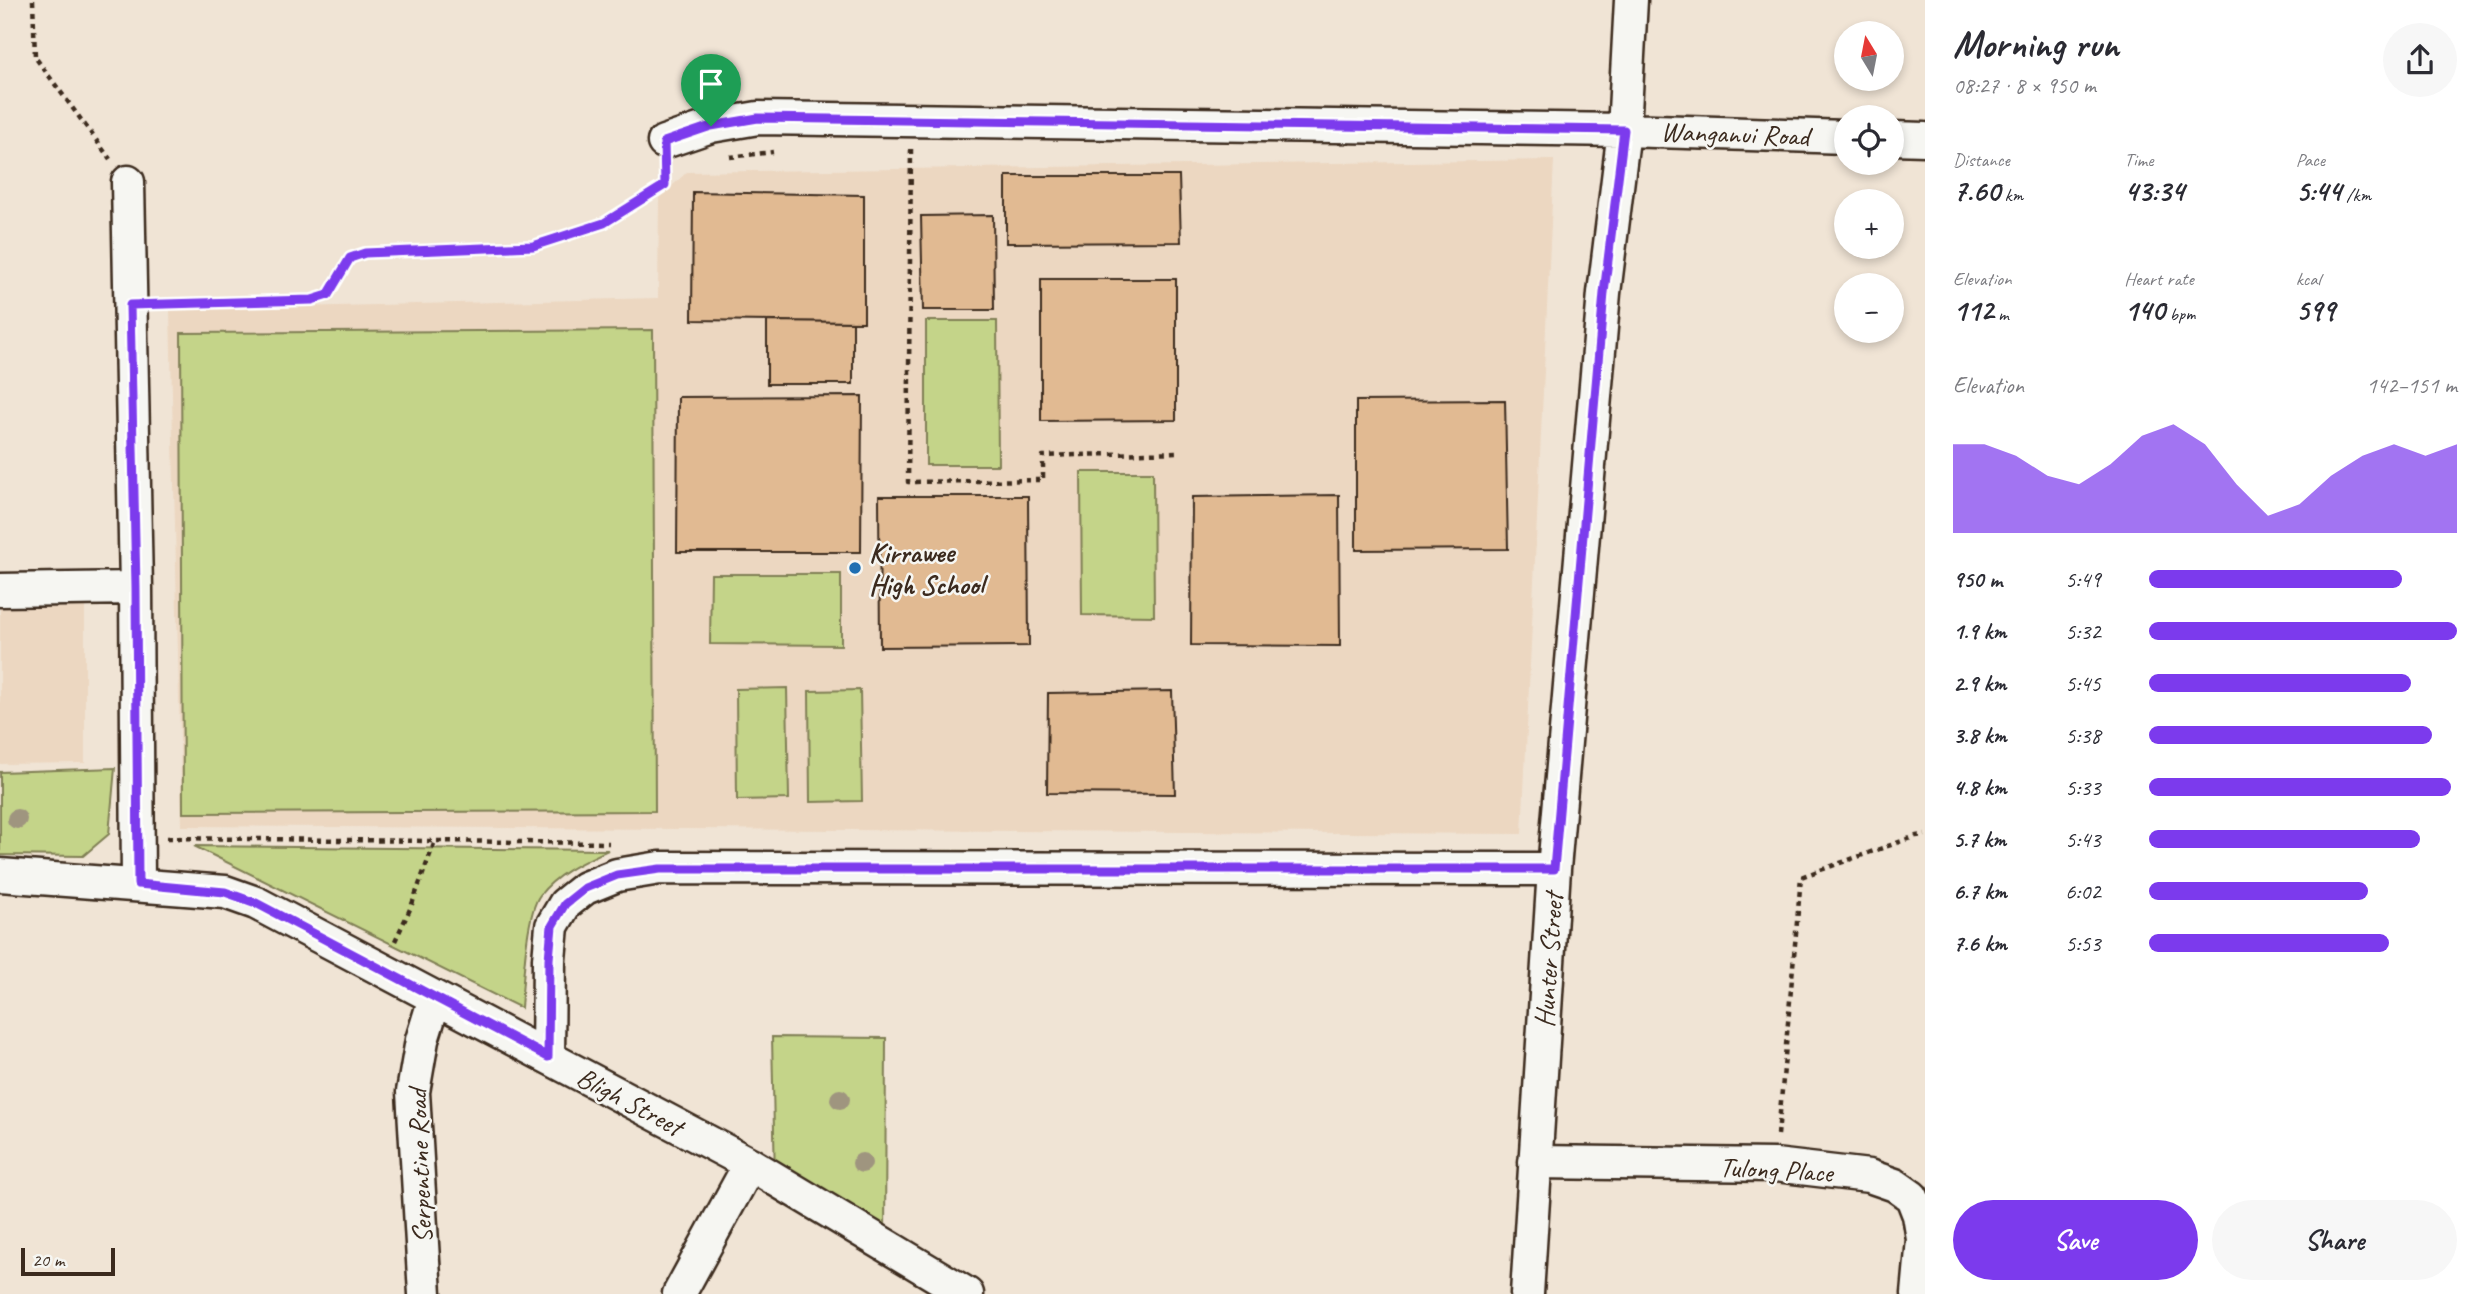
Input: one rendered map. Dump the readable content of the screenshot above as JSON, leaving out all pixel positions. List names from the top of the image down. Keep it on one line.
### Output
{"streets":{"street":["Wanganui Road","Hunter Street","Bligh Street","Serpentine Road","Tulong Place"]},"crossings":[["Wanganui Road","Hunter Street"],["Hunter Street","Tulong Place"],["Bligh Street","Serpentine Road"]],"places":["Kirrawee High School"],"scale_bar":"20 m","north":"top","page":{"heading":["Morning run","08:27 · 8 × 950 m"],"map_buttons":["+","−"],"stats":[["Distance","7.60 km"],["Time","43:34"],["Pace","5:44 /km"],["Elevation","112 m"],["Heart rate","140 bpm"],["kcal","599"]],"chart":["Elevation","142–151 m"],"list":[{"name":"950 m","note":"5:49"},{"name":"1.9 km","note":"5:32"},{"name":"2.9 km","note":"5:45"},{"name":"3.8 km","note":"5:38"},{"name":"4.8 km","note":"5:33"},{"name":"5.7 km","note":"5:43"},{"name":"6.7 km","note":"6:02"},{"name":"7.6 km","note":"5:53"}],"buttons":["Save","Share"],"scale":"20 m"}}
